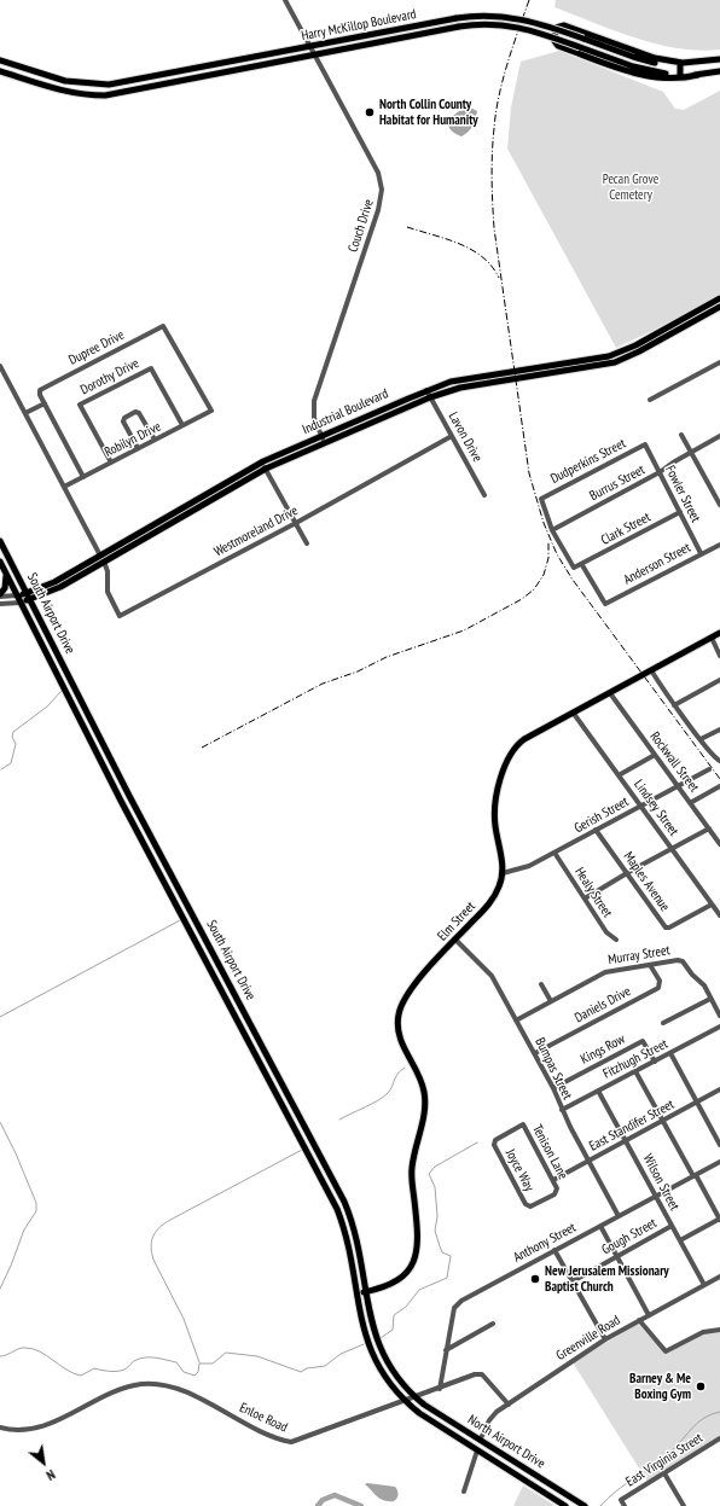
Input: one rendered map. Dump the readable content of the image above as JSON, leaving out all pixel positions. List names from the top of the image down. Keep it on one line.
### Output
{"streets":{"main road":["Harry McKillop Boulevard","Industrial Boulevard","South Airport Drive","Elm Street","North Airport Drive"],"street":["Couch Drive","Dupree Drive","Dorothy Drive","Lavon Drive","Robilyn Drive","Dudperkins Street","Burrus Street","Fowler Street","Clark Street","Westmoreland Drive","Anderson Street","Rockwall Street","Lindsey Street","Gerish Street","Maples Avenue","Healy Street","Murray Street","Daniels Drive","Kings Row","Fitzhugh Street","Bumpas Street","East Standifer Street","Tenison Lane","Joyce Way","Wilson Street","Gough Street","Anthony Street","Greenville Road","Enloe Road","East Virginia Street"]},"crossings":[["Harry McKillop Boulevard","Couch Drive"],["Couch Drive","Industrial Boulevard"],["Dupree Drive","Robilyn Drive"],["Dorothy Drive","Robilyn Drive"],["Industrial Boulevard","Lavon Drive"],["Industrial Boulevard","Westmoreland Drive"],["Industrial Boulevard","South Airport Drive"],["Lavon Drive","Westmoreland Drive"],["Dudperkins Street","Burrus Street"],["Dudperkins Street","Fowler Street"],["Burrus Street","Fowler Street"],["Fowler Street","Clark Street"],["Fowler Street","Anderson Street"],["Clark Street","Anderson Street"],["South Airport Drive","Elm Street"],["South Airport Drive","Enloe Road"],["South Airport Drive","North Airport Drive"],["Rockwall Street","Gerish Street"],["Rockwall Street","Elm Street"],["Lindsey Street","Gerish Street"],["Lindsey Street","Maples Avenue"],["Lindsey Street","Elm Street"],["Gerish Street","Maples Avenue"],["Gerish Street","Healy Street"],["Gerish Street","Elm Street"],["Elm Street","Bumpas Street"],["Murray Street","Daniels Drive"],["Murray Street","Bumpas Street"],["Daniels Drive","Bumpas Street"],["Kings Row","Fitzhugh Street"],["Kings Row","Bumpas Street"],["Fitzhugh Street","Bumpas Street"],["Fitzhugh Street","Wilson Street"],["Bumpas Street","East Standifer Street"],["Bumpas Street","Anthony Street"],["East Standifer Street","Tenison Lane"],["East Standifer Street","Wilson Street"],["Tenison Lane","Joyce Way"],["Wilson Street","Gough Street"],["Wilson Street","Anthony Street"],["Wilson Street","Greenville Road"],["Anthony Street","Enloe Road"],["Greenville Road","Enloe Road"],["Enloe Road","North Airport Drive"]],"parks":["Pecan Grove Cemetery"],"places":["North Collin County Habitat for Humanity","New Jerusalem Missionary Baptist Church","Barney & Me Boxing Gym"],"north":"bottom right"}
